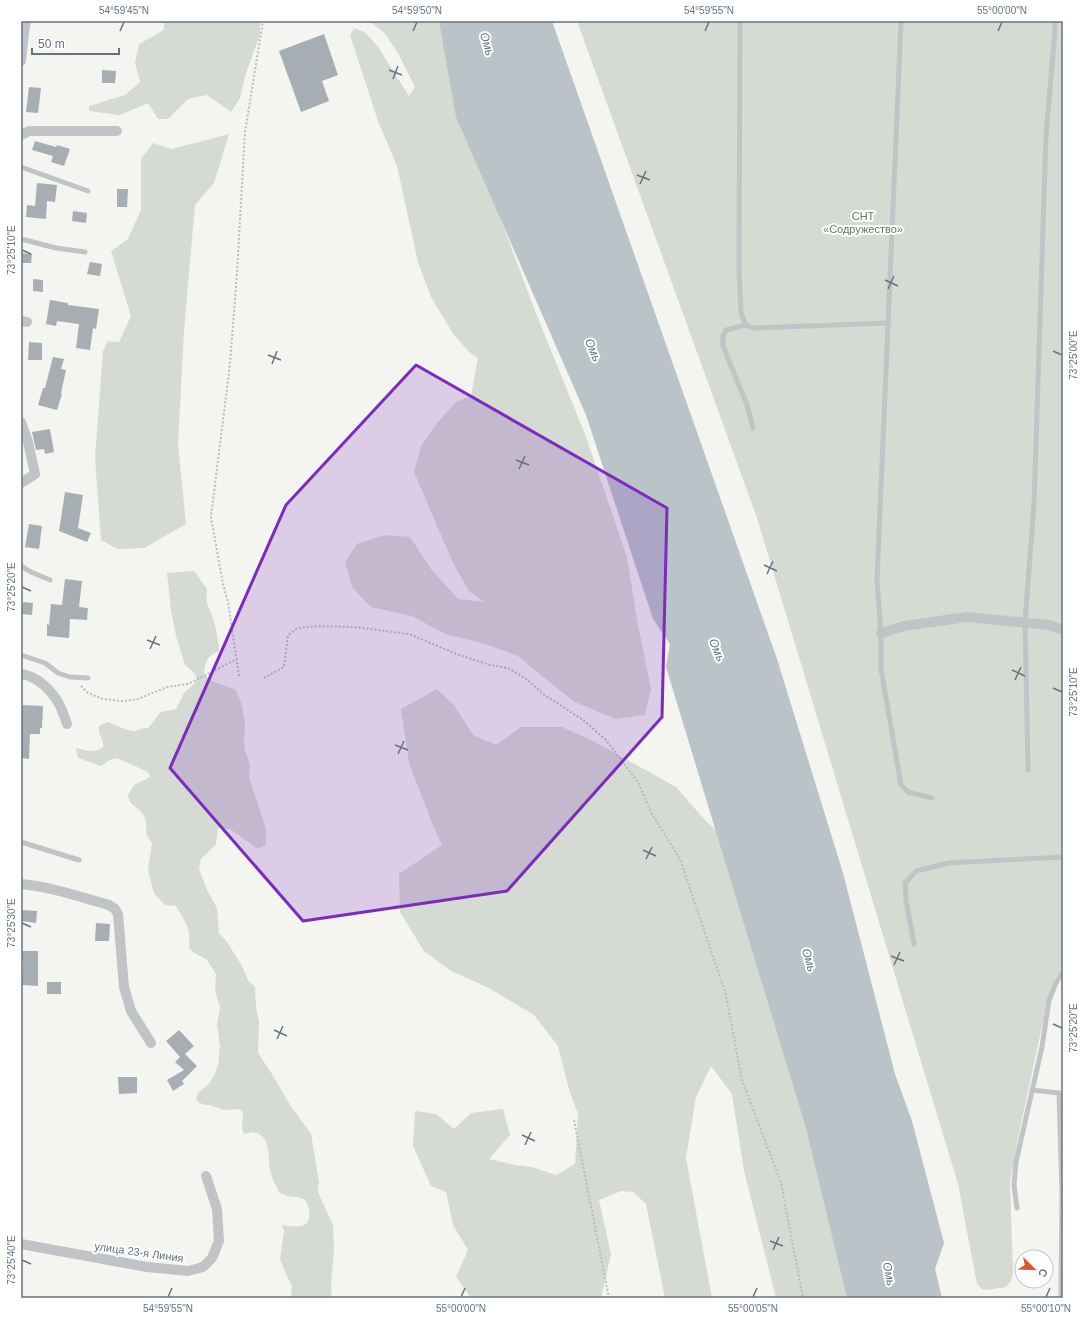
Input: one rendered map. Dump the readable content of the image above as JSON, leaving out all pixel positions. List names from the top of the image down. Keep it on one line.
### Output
{"streets":{"street":["улица 23-я Линия"]},"water":["Омь"],"parks":["СНТ «Содружество»"],"scale_bar":"50 m","north":"bottom right","coordinates":["54°59'45\"N","54°59'50\"N","54°59'55\"N","55°00'00\"N","73°25'10\"E","73°25'00\"E","73°25'20\"E","73°25'30\"E","73°25'40\"E","55°00'05\"N","55°00'10\"N"]}
